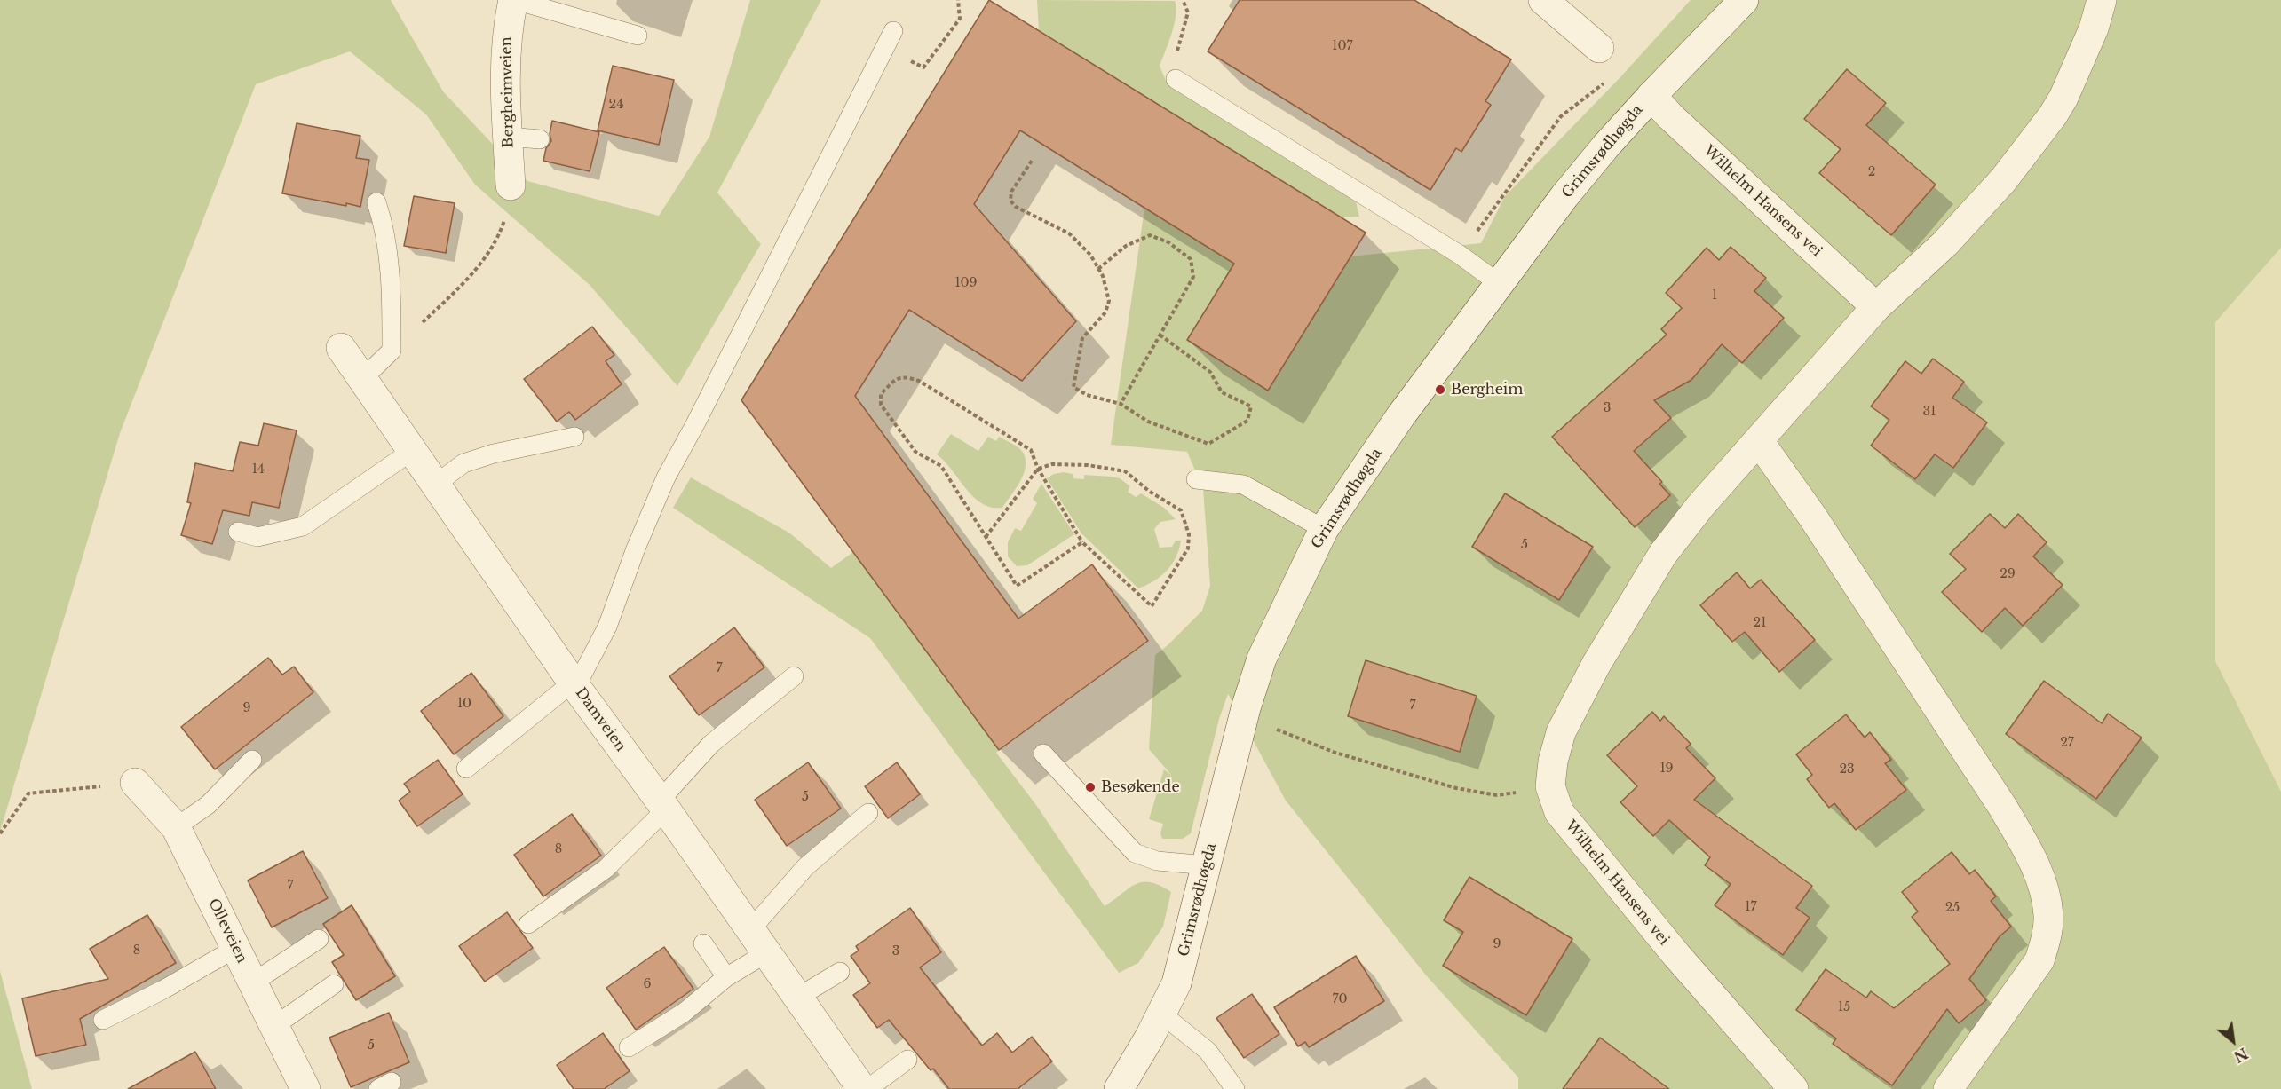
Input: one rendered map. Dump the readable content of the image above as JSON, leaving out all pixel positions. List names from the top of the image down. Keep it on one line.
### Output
{"streets":{"street":["Bergheimveien","Grimsrødhøgda","Wilhelm Hansens vei","Damveien","Olleveien"]},"crossings":[["Grimsrødhøgda","Wilhelm Hansens vei"]],"places":["Bergheim","Besøkende"],"house_numbers":["107","24","2","109","1","3","31","14","5","29","21","7","10","7","9","27","19","23","5","8","7","17","25","9","8","3","6","70","15","5"],"north":"bottom right"}
